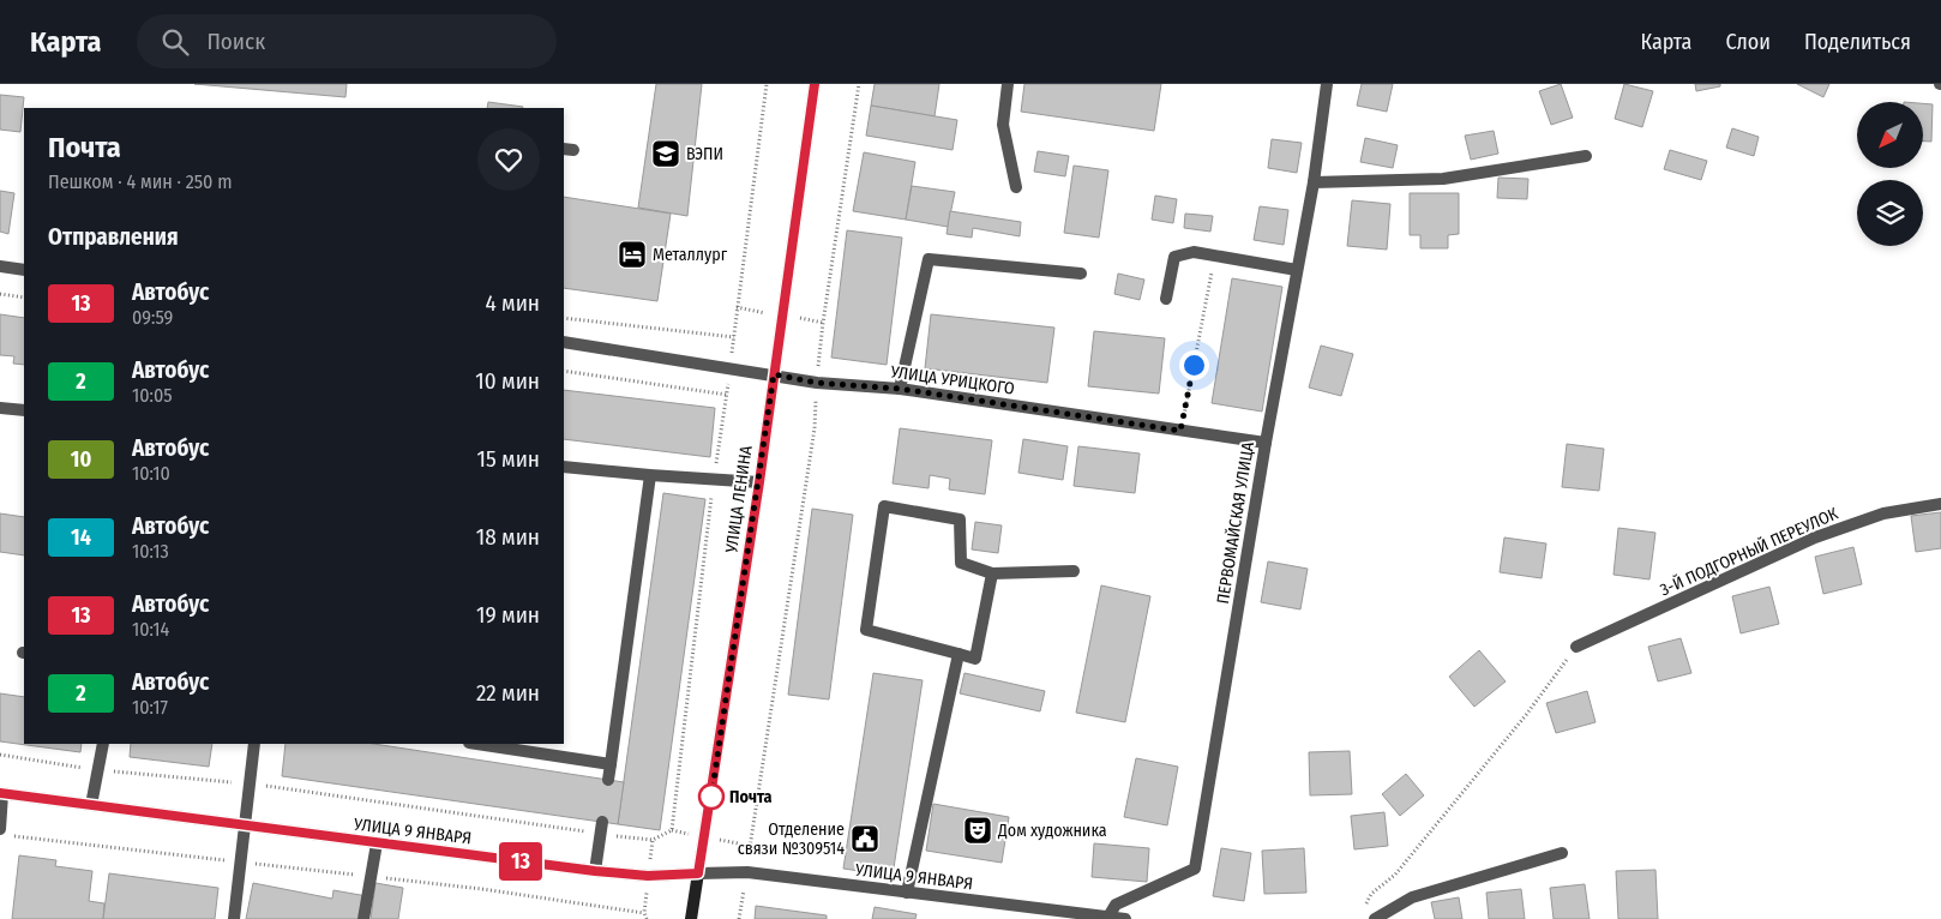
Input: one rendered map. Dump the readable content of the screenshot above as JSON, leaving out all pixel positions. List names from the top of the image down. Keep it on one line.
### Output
{"streets":{"main road":["УЛИЦА ЛЕНИНА","УЛИЦА 9 ЯНВАРЯ"],"street":["УЛИЦА УРИЦКОГО","ПЕРВОМАЙСКАЯ УЛИЦА","3-Й ПОДГОРНЫЙ ПЕРЕУЛОК"]},"crossings":[["УЛИЦА УРИЦКОГО","УЛИЦА ЛЕНИНА"],["УЛИЦА УРИЦКОГО","ПЕРВОМАЙСКАЯ УЛИЦА"],["УЛИЦА ЛЕНИНА","УЛИЦА 9 ЯНВАРЯ"],["ПЕРВОМАЙСКАЯ УЛИЦА","УЛИЦА 9 ЯНВАРЯ"]],"places":{"school or university":["ВЭПИ"],"hotel":["Металлург"],"other":["Почта"],"theatre":["Дом художника"],"public building":["Отделение связи №309514"]},"lines":["bus line 13"],"north":"bottom left","page":{"header":"Карта","search":"Поиск","nav":["Карта","Слои","Поделиться"],"on_map":"13","heading":[["Почта","Пешком · 4 мин · 250 m"],"Отправления"],"list":[{"mark":"13","name":"Автобус","note":"09:59","value":"4 мин"},{"mark":"2","name":"Автобус","note":"10:05","value":"10 мин"},{"mark":"10","name":"Автобус","note":"10:10","value":"15 мин"},{"mark":"14","name":"Автобус","note":"10:13","value":"18 мин"},{"mark":"13","name":"Автобус","note":"10:14","value":"19 мин"},{"mark":"2","name":"Автобус","note":"10:17","value":"22 мин"}]}}
